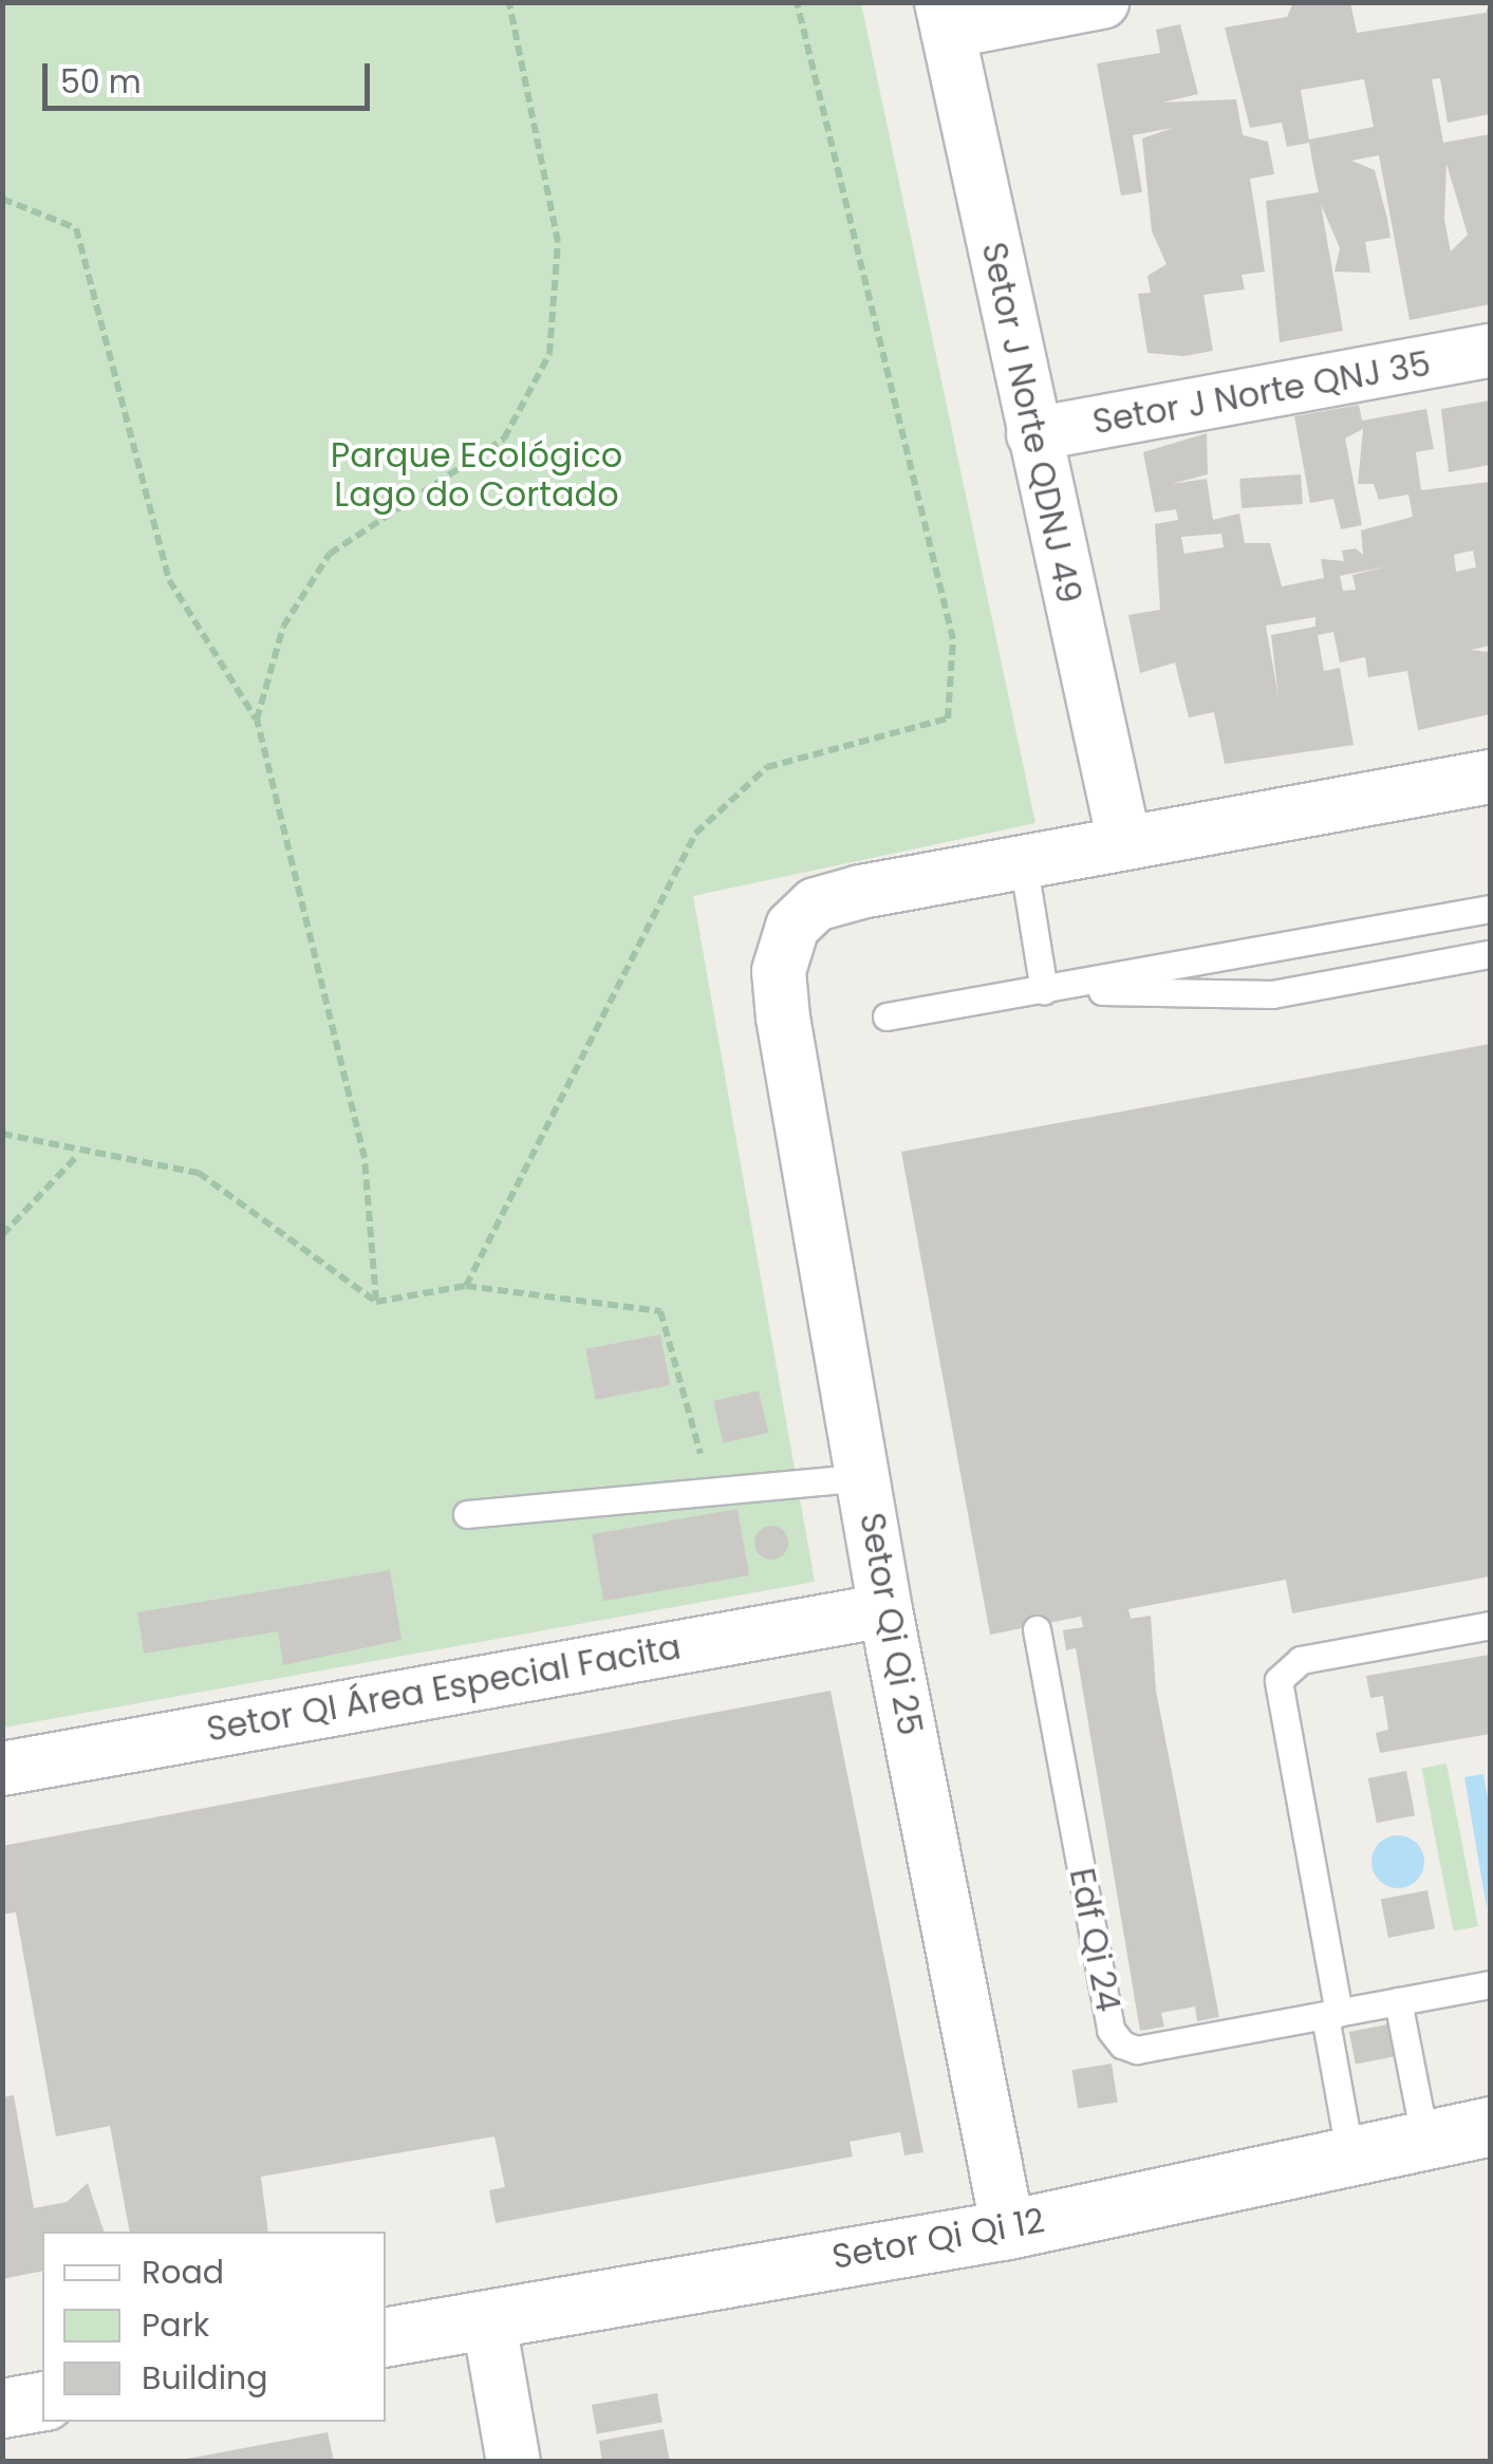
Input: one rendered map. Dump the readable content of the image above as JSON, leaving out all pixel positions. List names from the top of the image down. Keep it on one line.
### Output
{"streets":{"street":["Setor J Norte QNJ 35","Setor J Norte QDNJ 49","Setor Qi Qi 25","Setor QI Área Especial Facita","Setor Qi Qi 12"],"lane":["Edf Qi 24"]},"crossings":[["Setor J Norte QNJ 35","Setor J Norte QDNJ 49"],["Setor J Norte QDNJ 49","Setor Qi Qi 25"],["Setor Qi Qi 25","Setor QI Área Especial Facita"],["Setor Qi Qi 25","Setor Qi Qi 12"]],"parks":["Parque Ecológico Lago do Cortado"],"legend":["Road","Park","Building"],"scale_bar":"50 m"}
